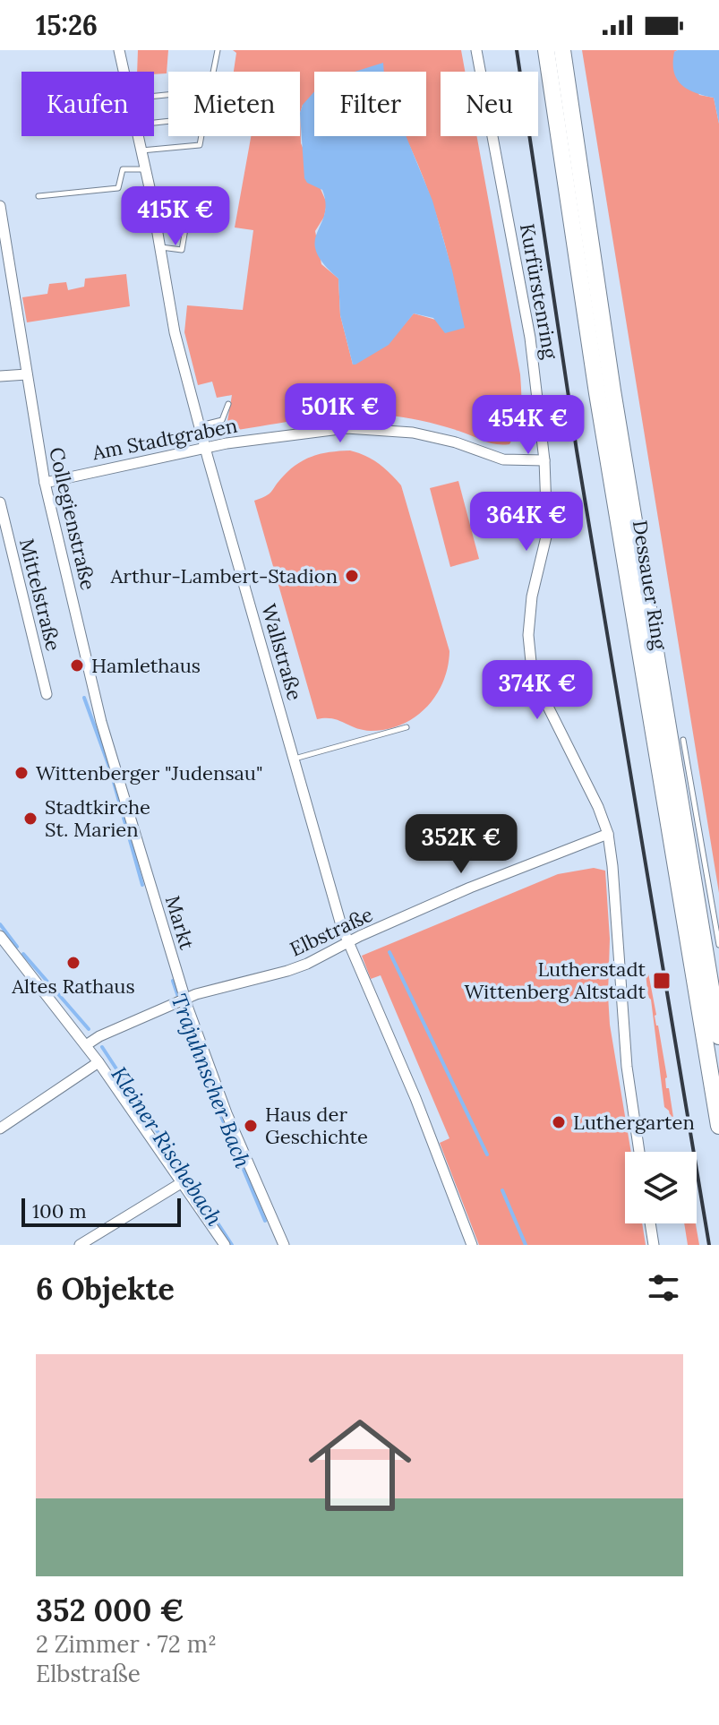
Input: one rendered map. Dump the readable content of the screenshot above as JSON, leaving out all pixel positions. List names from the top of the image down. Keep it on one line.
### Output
{"streets":{"main road":["Dessauer Ring"],"street":["Kurfürstenring","Am Stadtgraben","Collegienstraße","Mittelstraße","Wallstraße","Markt","Elbstraße"]},"crossings":[["Kurfürstenring","Am Stadtgraben"],["Kurfürstenring","Elbstraße"],["Am Stadtgraben","Collegienstraße"],["Am Stadtgraben","Wallstraße"],["Collegienstraße","Markt"],["Wallstraße","Elbstraße"],["Markt","Elbstraße"]],"water":["Trajuhnscher Bach","Kleiner Rischebach"],"places":{"other":["Arthur-Lambert-Stadion","Hamlethaus","Wittenberger \"Judensau\"","Stadtkirche St. Marien","Altes Rathaus","Luthergarten","Haus der Geschichte"],"transit":["Lutherstadt Wittenberg Altstadt"]},"scale_bar":"100 m","page":{"status":"15:26","chip":["Kaufen","Mieten","Filter","Neu"],"price":["415K €","501K €","454K €","364K €","374K €","352K €"],"scale":"100 m","heading":"6 Objekte","list":[{"name":"352 000 €","note":"2 Zimmer · 72 m² · Elbstraße"}]}}
